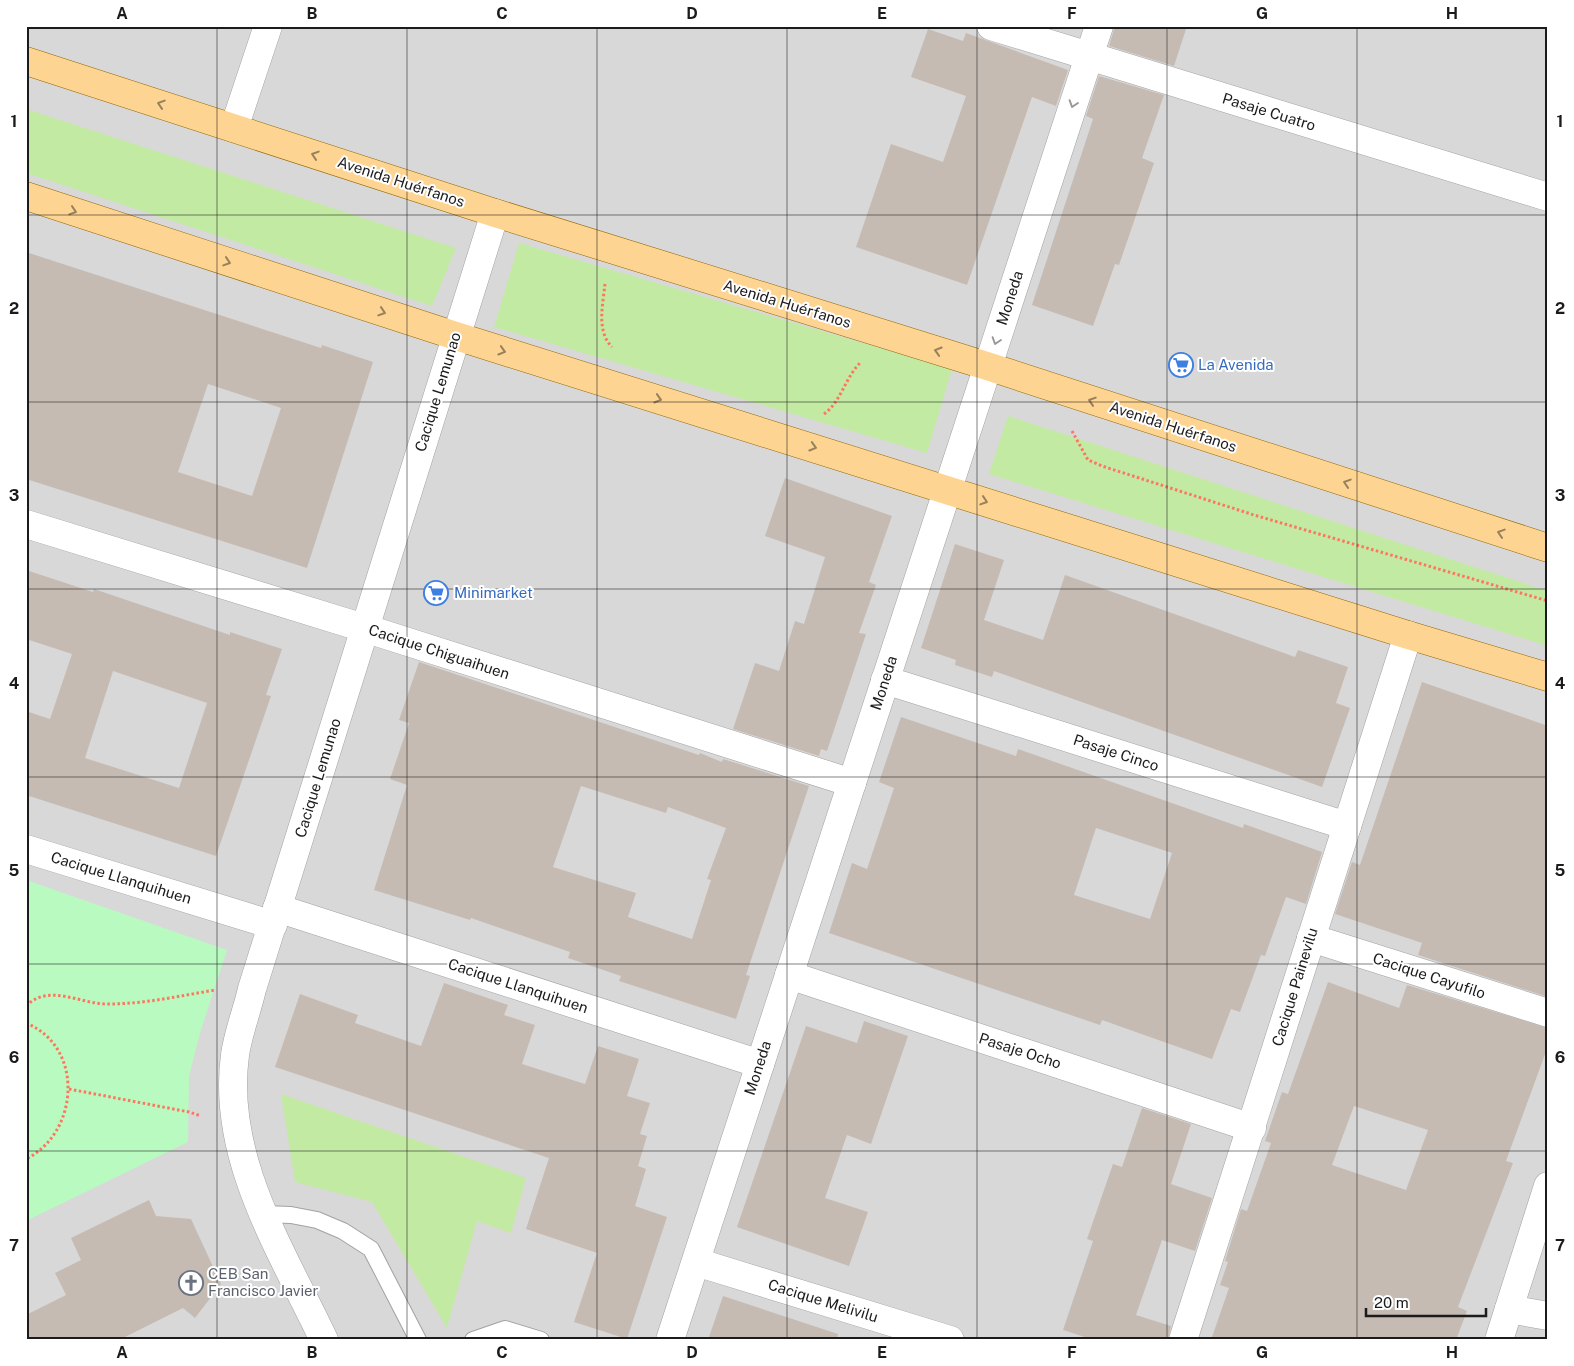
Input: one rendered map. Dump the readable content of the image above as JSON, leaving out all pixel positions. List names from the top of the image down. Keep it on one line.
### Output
{"streets":{"main road":["Avenida Huérfanos"],"street":["Pasaje Cuatro","Moneda","Cacique Lemunao","Cacique Chiguaihuen","Pasaje Cinco","Cacique Llanquihuen","Cacique Cayufilo","Cacique Painevilu","Pasaje Ocho","Cacique Melivilu"]},"crossings":[["Pasaje Cuatro","Moneda"],["Avenida Huérfanos","Moneda"],["Avenida Huérfanos","Cacique Lemunao"],["Moneda","Cacique Chiguaihuen"],["Moneda","Pasaje Cinco"],["Moneda","Cacique Llanquihuen"],["Moneda","Pasaje Ocho"],["Moneda","Cacique Melivilu"],["Cacique Lemunao","Cacique Chiguaihuen"],["Cacique Lemunao","Cacique Llanquihuen"],["Pasaje Cinco","Cacique Painevilu"],["Cacique Cayufilo","Cacique Painevilu"],["Cacique Painevilu","Pasaje Ocho"]],"places":{"supermarket":["La Avenida","Minimarket"],"church":["CEB San Francisco Javier"]},"scale_bar":"20 m","grid":{"columns":["A","B","C","D","E","F","G","H"],"rows":["1","2","3","4","5","6","7"]}}
